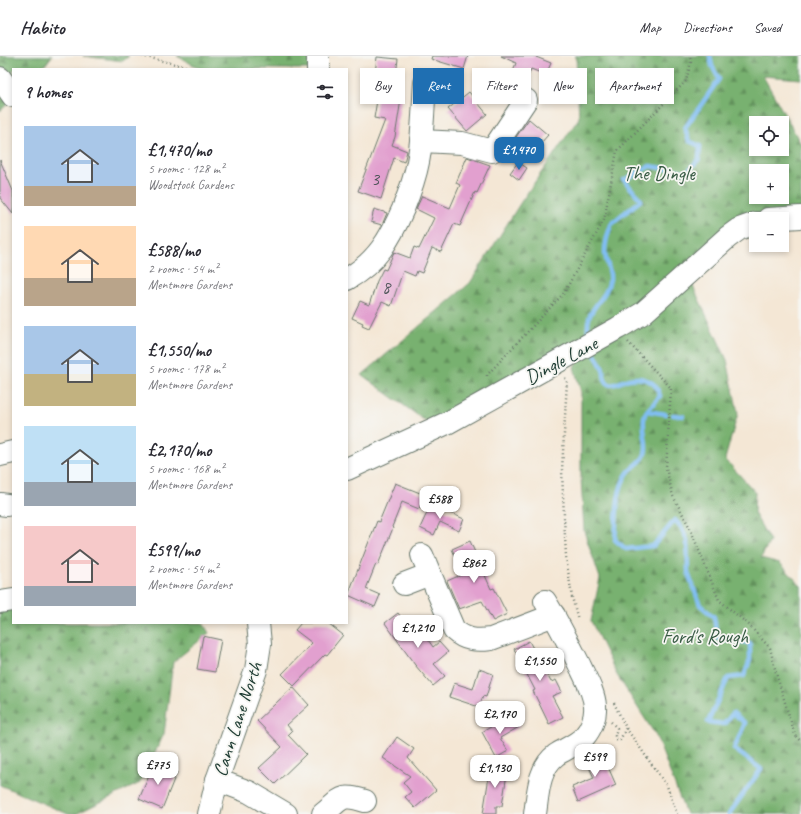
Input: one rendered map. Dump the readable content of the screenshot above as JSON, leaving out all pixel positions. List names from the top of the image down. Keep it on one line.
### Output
{"streets":{"street":["Dingle Lane","Cann Lane North"]},"parks":["The Dingle","Ford's Rough"],"house_numbers":["3","8"],"page":{"header":"Habito","nav":["Map","Directions","Saved"],"chip":["Buy","Rent","Filters","New","Apartment"],"heading":"9 homes","map_buttons":["+","−"],"list":[{"name":"£1,470/mo","note":"5 rooms · 128 m² · Woodstock Gardens"},{"name":"£588/mo","note":"2 rooms · 54 m² · Mentmore Gardens"},{"name":"£1,550/mo","note":"5 rooms · 178 m² · Mentmore Gardens"},{"name":"£2,170/mo","note":"5 rooms · 168 m² · Mentmore Gardens"},{"name":"£599/mo","note":"2 rooms · 54 m² · Mentmore Gardens"}],"price":["£1,470","£588","£862","£1,210","£1,550","£2,170","£599","£775","£1,130"]}}
